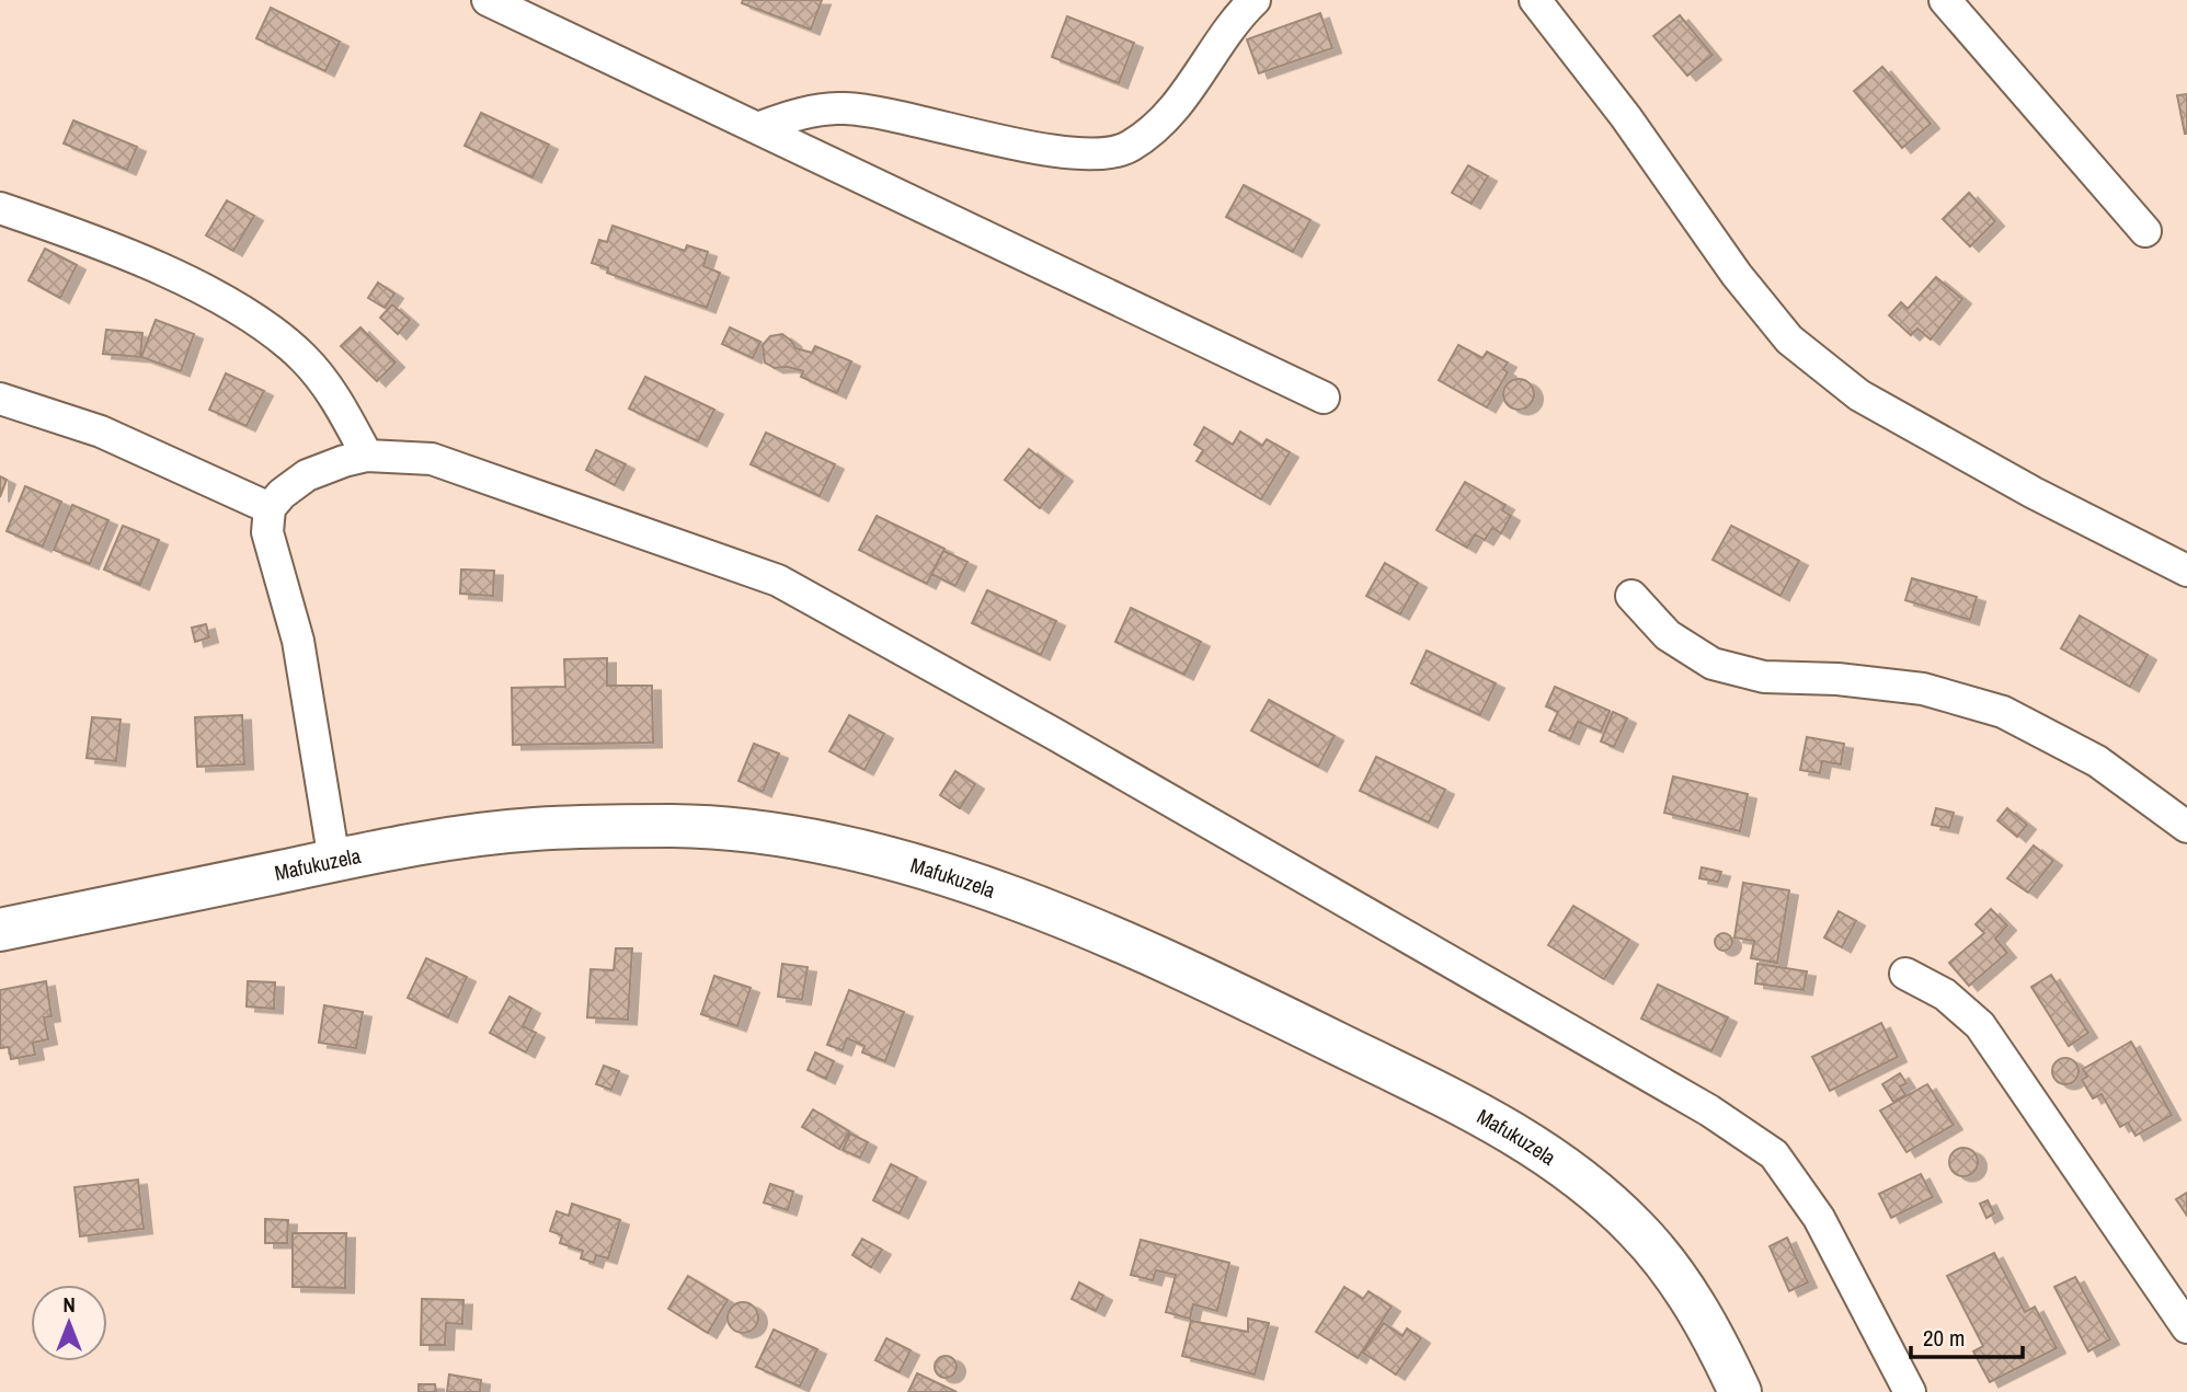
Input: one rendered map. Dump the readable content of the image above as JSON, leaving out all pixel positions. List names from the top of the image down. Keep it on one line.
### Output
{"streets":{"main road":["Mafukuzela"]},"scale_bar":"20 m","north":"top"}
